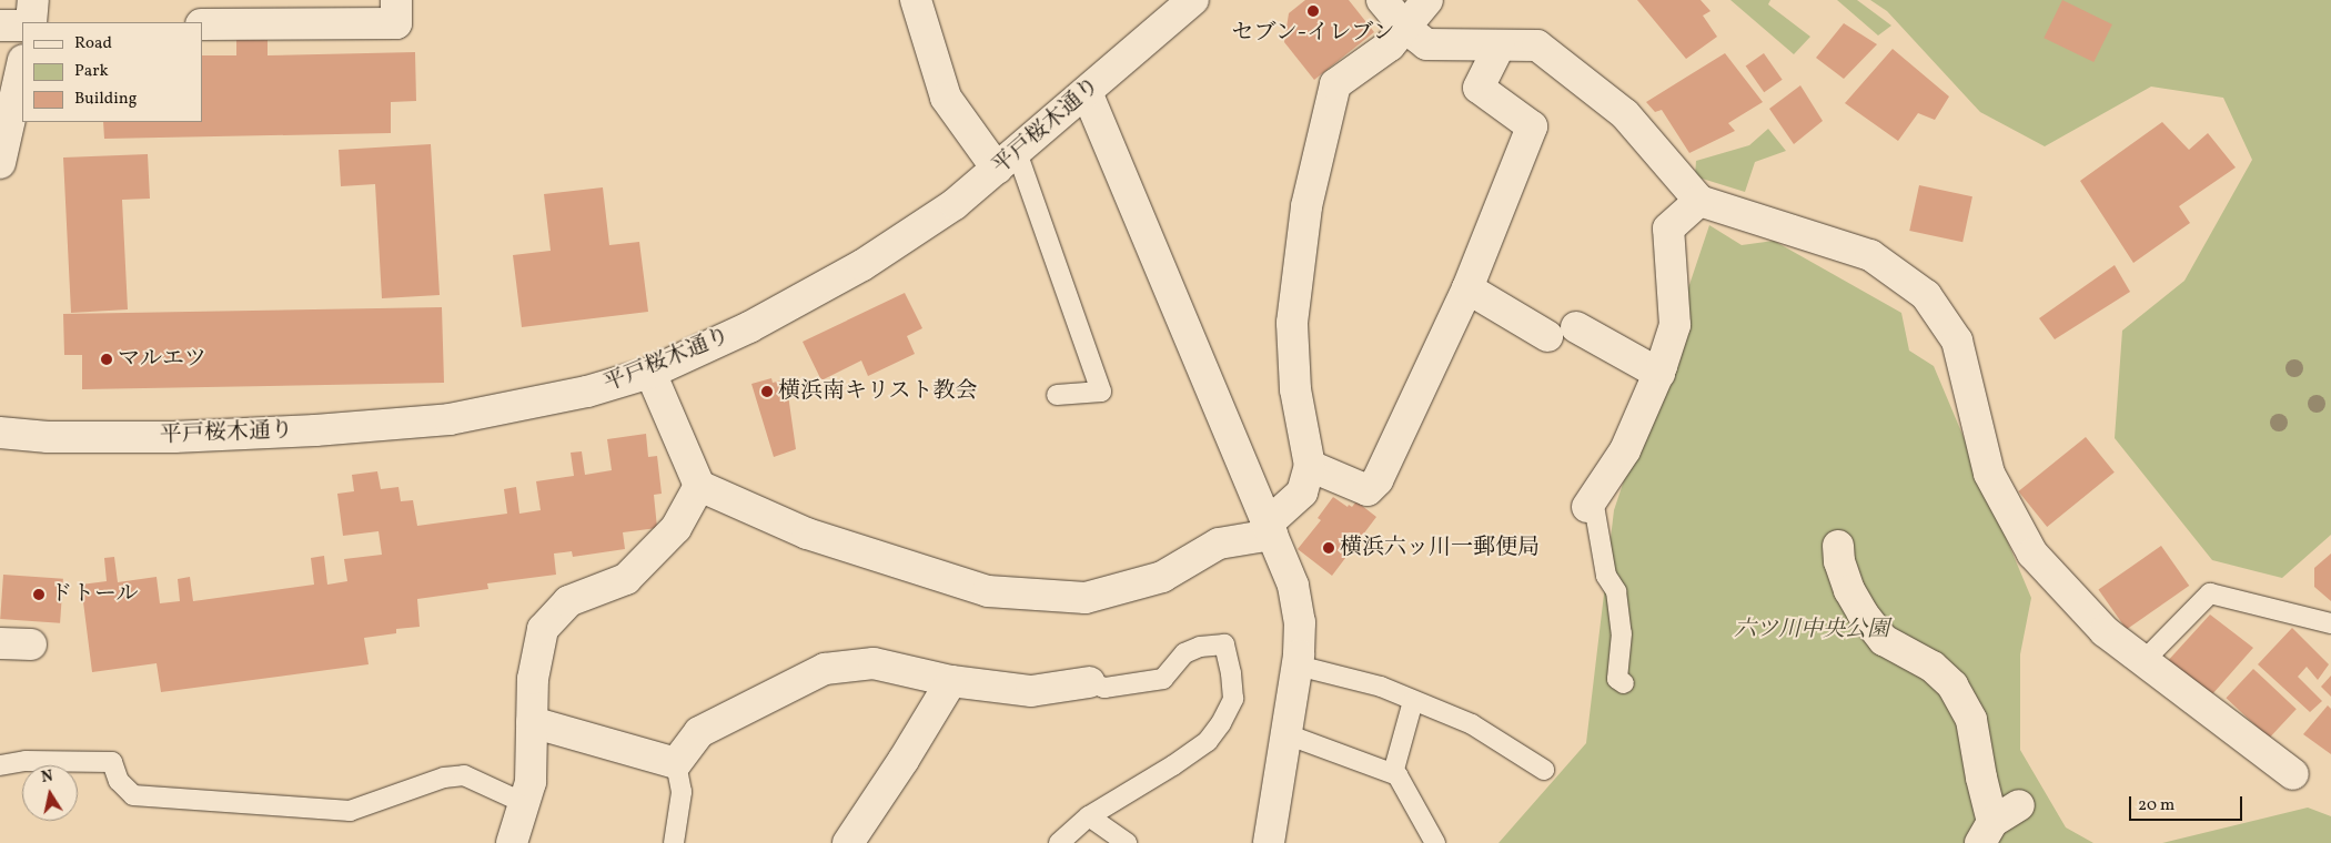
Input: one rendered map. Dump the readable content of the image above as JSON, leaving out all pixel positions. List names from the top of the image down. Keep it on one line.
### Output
{"streets":{"street":["平戸桜木通り"]},"parks":["六ツ川中央公園"],"places":["セブン-イレブン","マルエツ","横浜南キリスト教会","横浜六ッ川一郵便局","ドトール"],"legend":["Road","Park","Building"],"scale_bar":"20 m","north":"top"}
